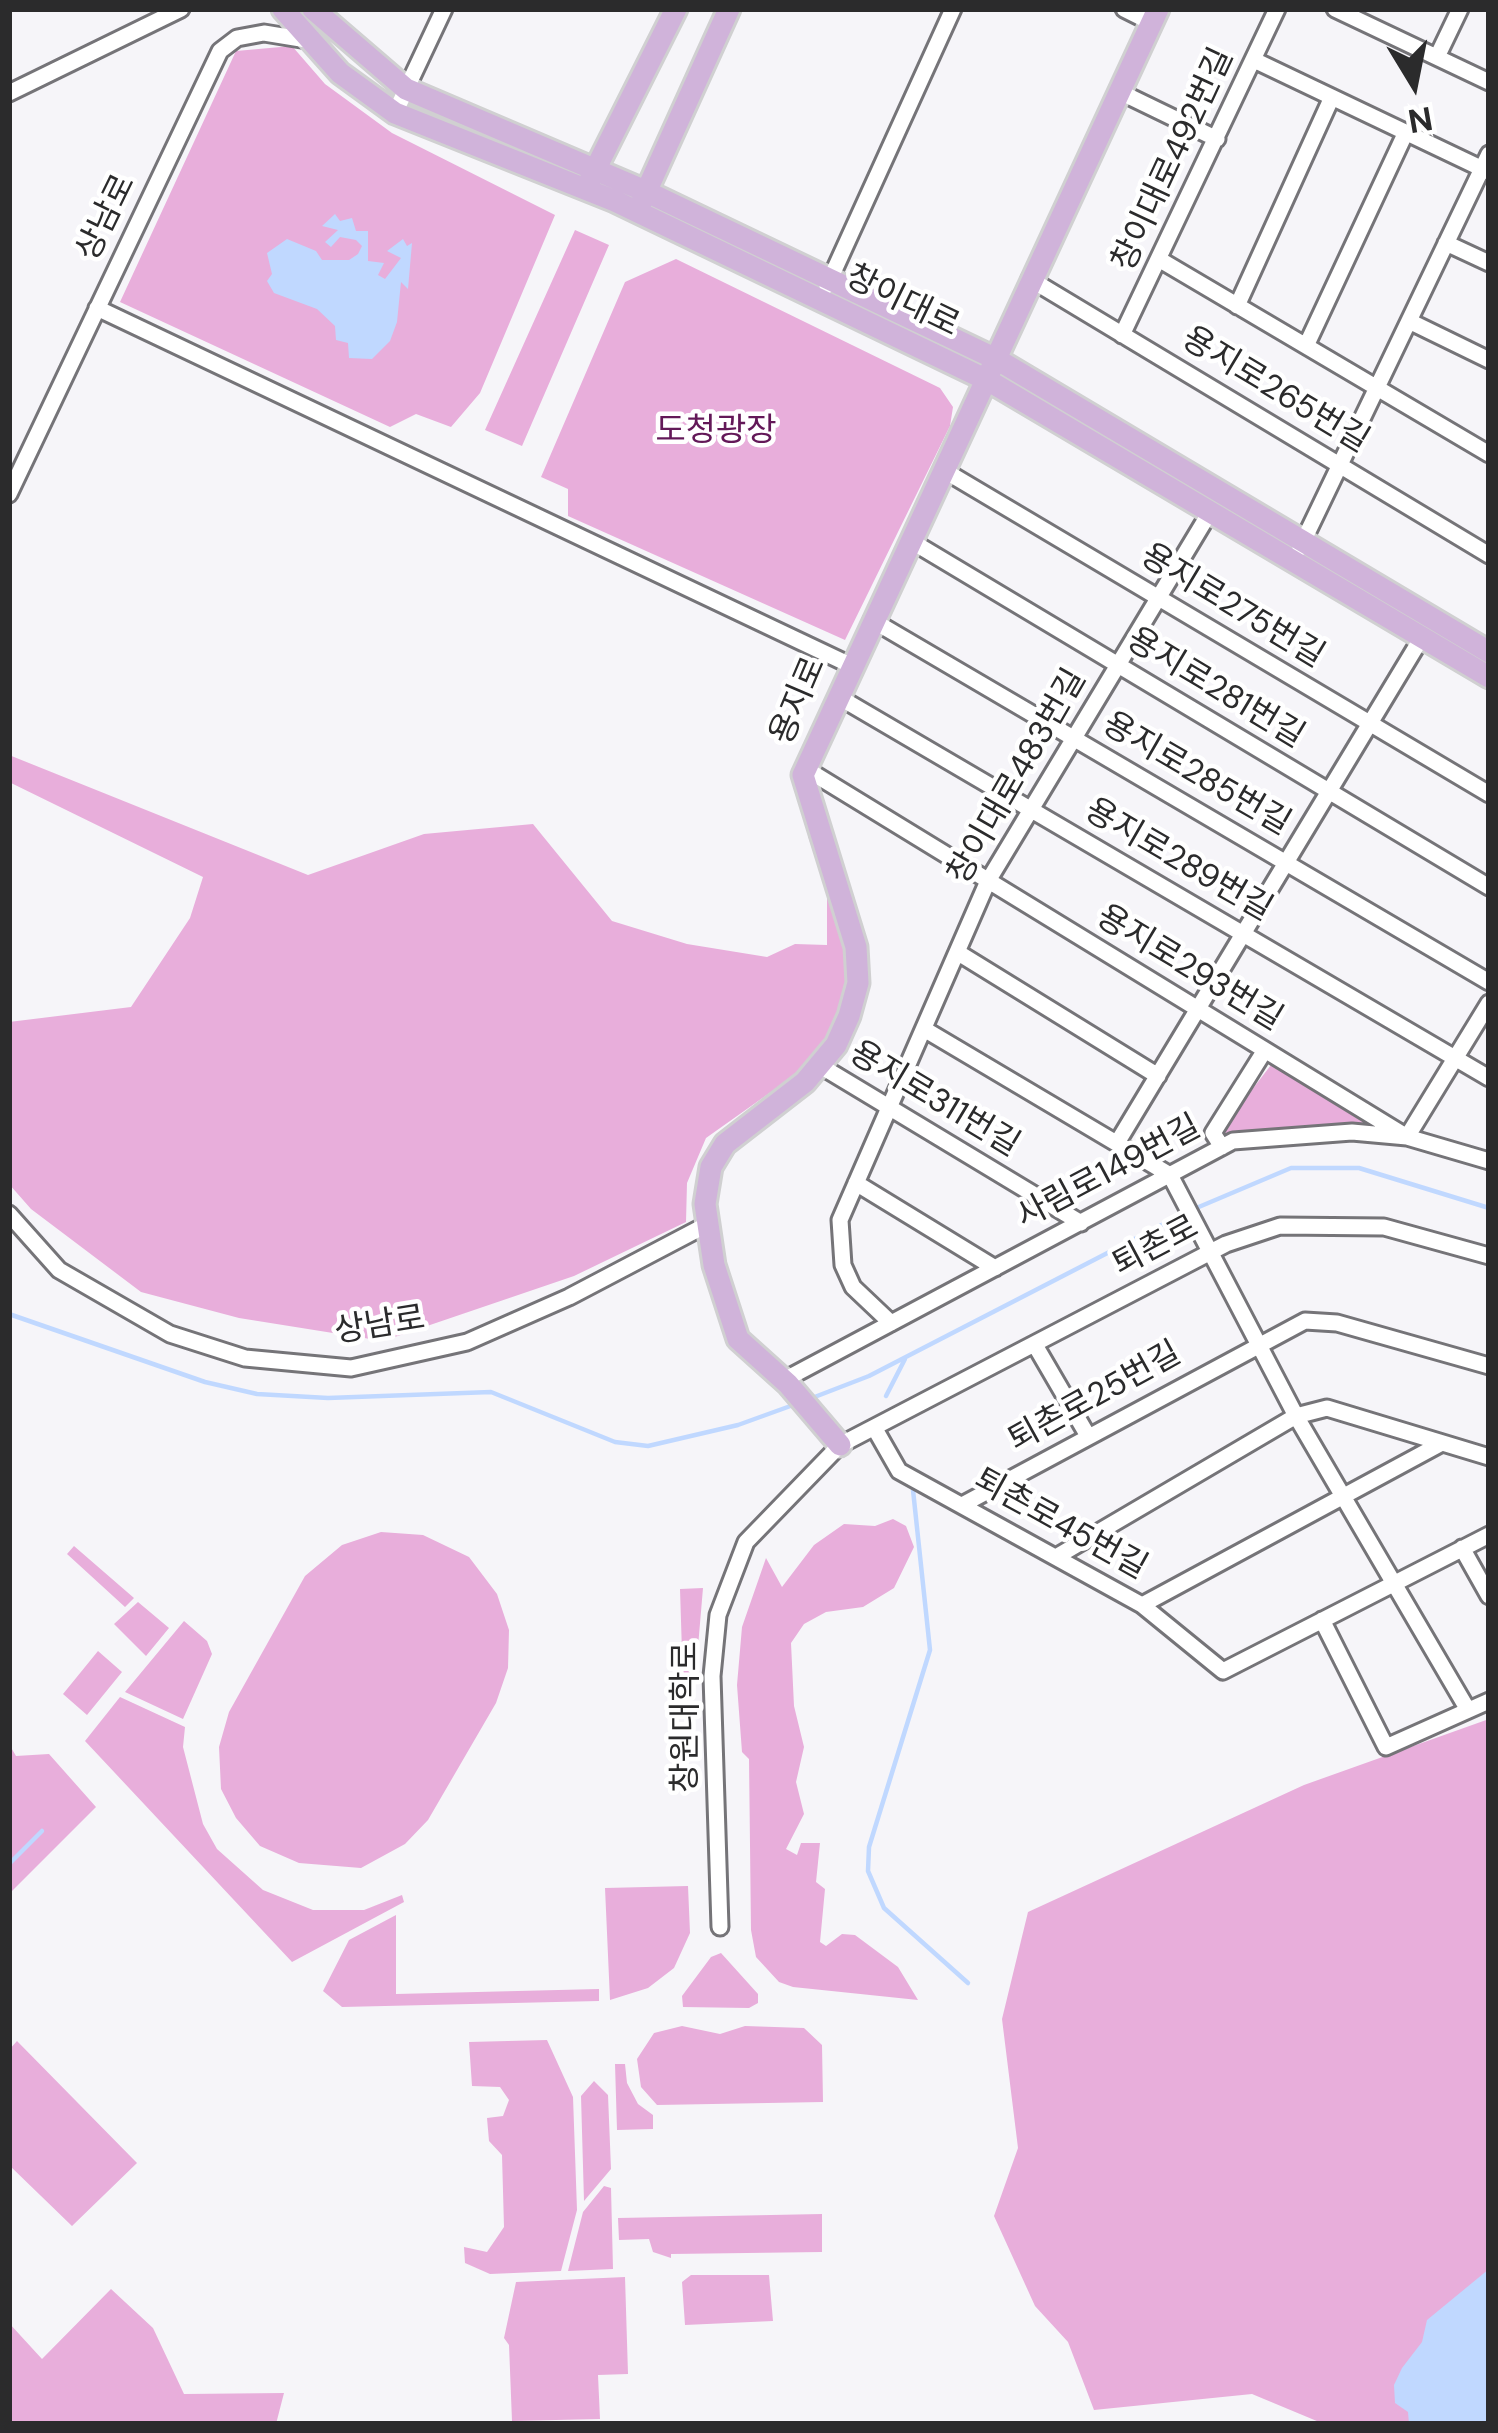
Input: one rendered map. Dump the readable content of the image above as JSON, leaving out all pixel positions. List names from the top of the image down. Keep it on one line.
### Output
{"streets":{"main road":["창이대로","용지로"],"street":["창이대로492번길","상남로","용지로265번길","용지로275번길","용지로281번길","용지로285번길","창이대로483번길","용지로289번길","용지로293번길","용지로311번길","사림로149번길","퇴촌로","퇴촌로25번길","퇴촌로45번길","창원대학로"]},"crossings":[["창이대로492번길","용지로265번길"],["상남로","창이대로"],["상남로","용지로"],["창이대로","용지로"],["창이대로","창이대로483번길"],["용지로265번길","용지로"],["용지로275번길","용지로"],["용지로275번길","창이대로483번길"],["용지로281번길","용지로"],["용지로281번길","창이대로483번길"],["용지로","용지로285번길"],["용지로","용지로289번길"],["용지로","용지로293번길"],["용지로","용지로311번길"],["용지로","사림로149번길"],["용지로","창원대학로"],["용지로285번길","창이대로483번길"],["창이대로483번길","용지로289번길"],["창이대로483번길","용지로293번길"],["창이대로483번길","용지로311번길"],["창이대로483번길","사림로149번길"],["용지로293번길","사림로149번길"],["용지로311번길","사림로149번길"],["퇴촌로","퇴촌로45번길"],["퇴촌로","창원대학로"],["퇴촌로25번길","퇴촌로45번길"],["퇴촌로45번길","창원대학로"]],"parks":["도청광장"],"north":"bottom"}
